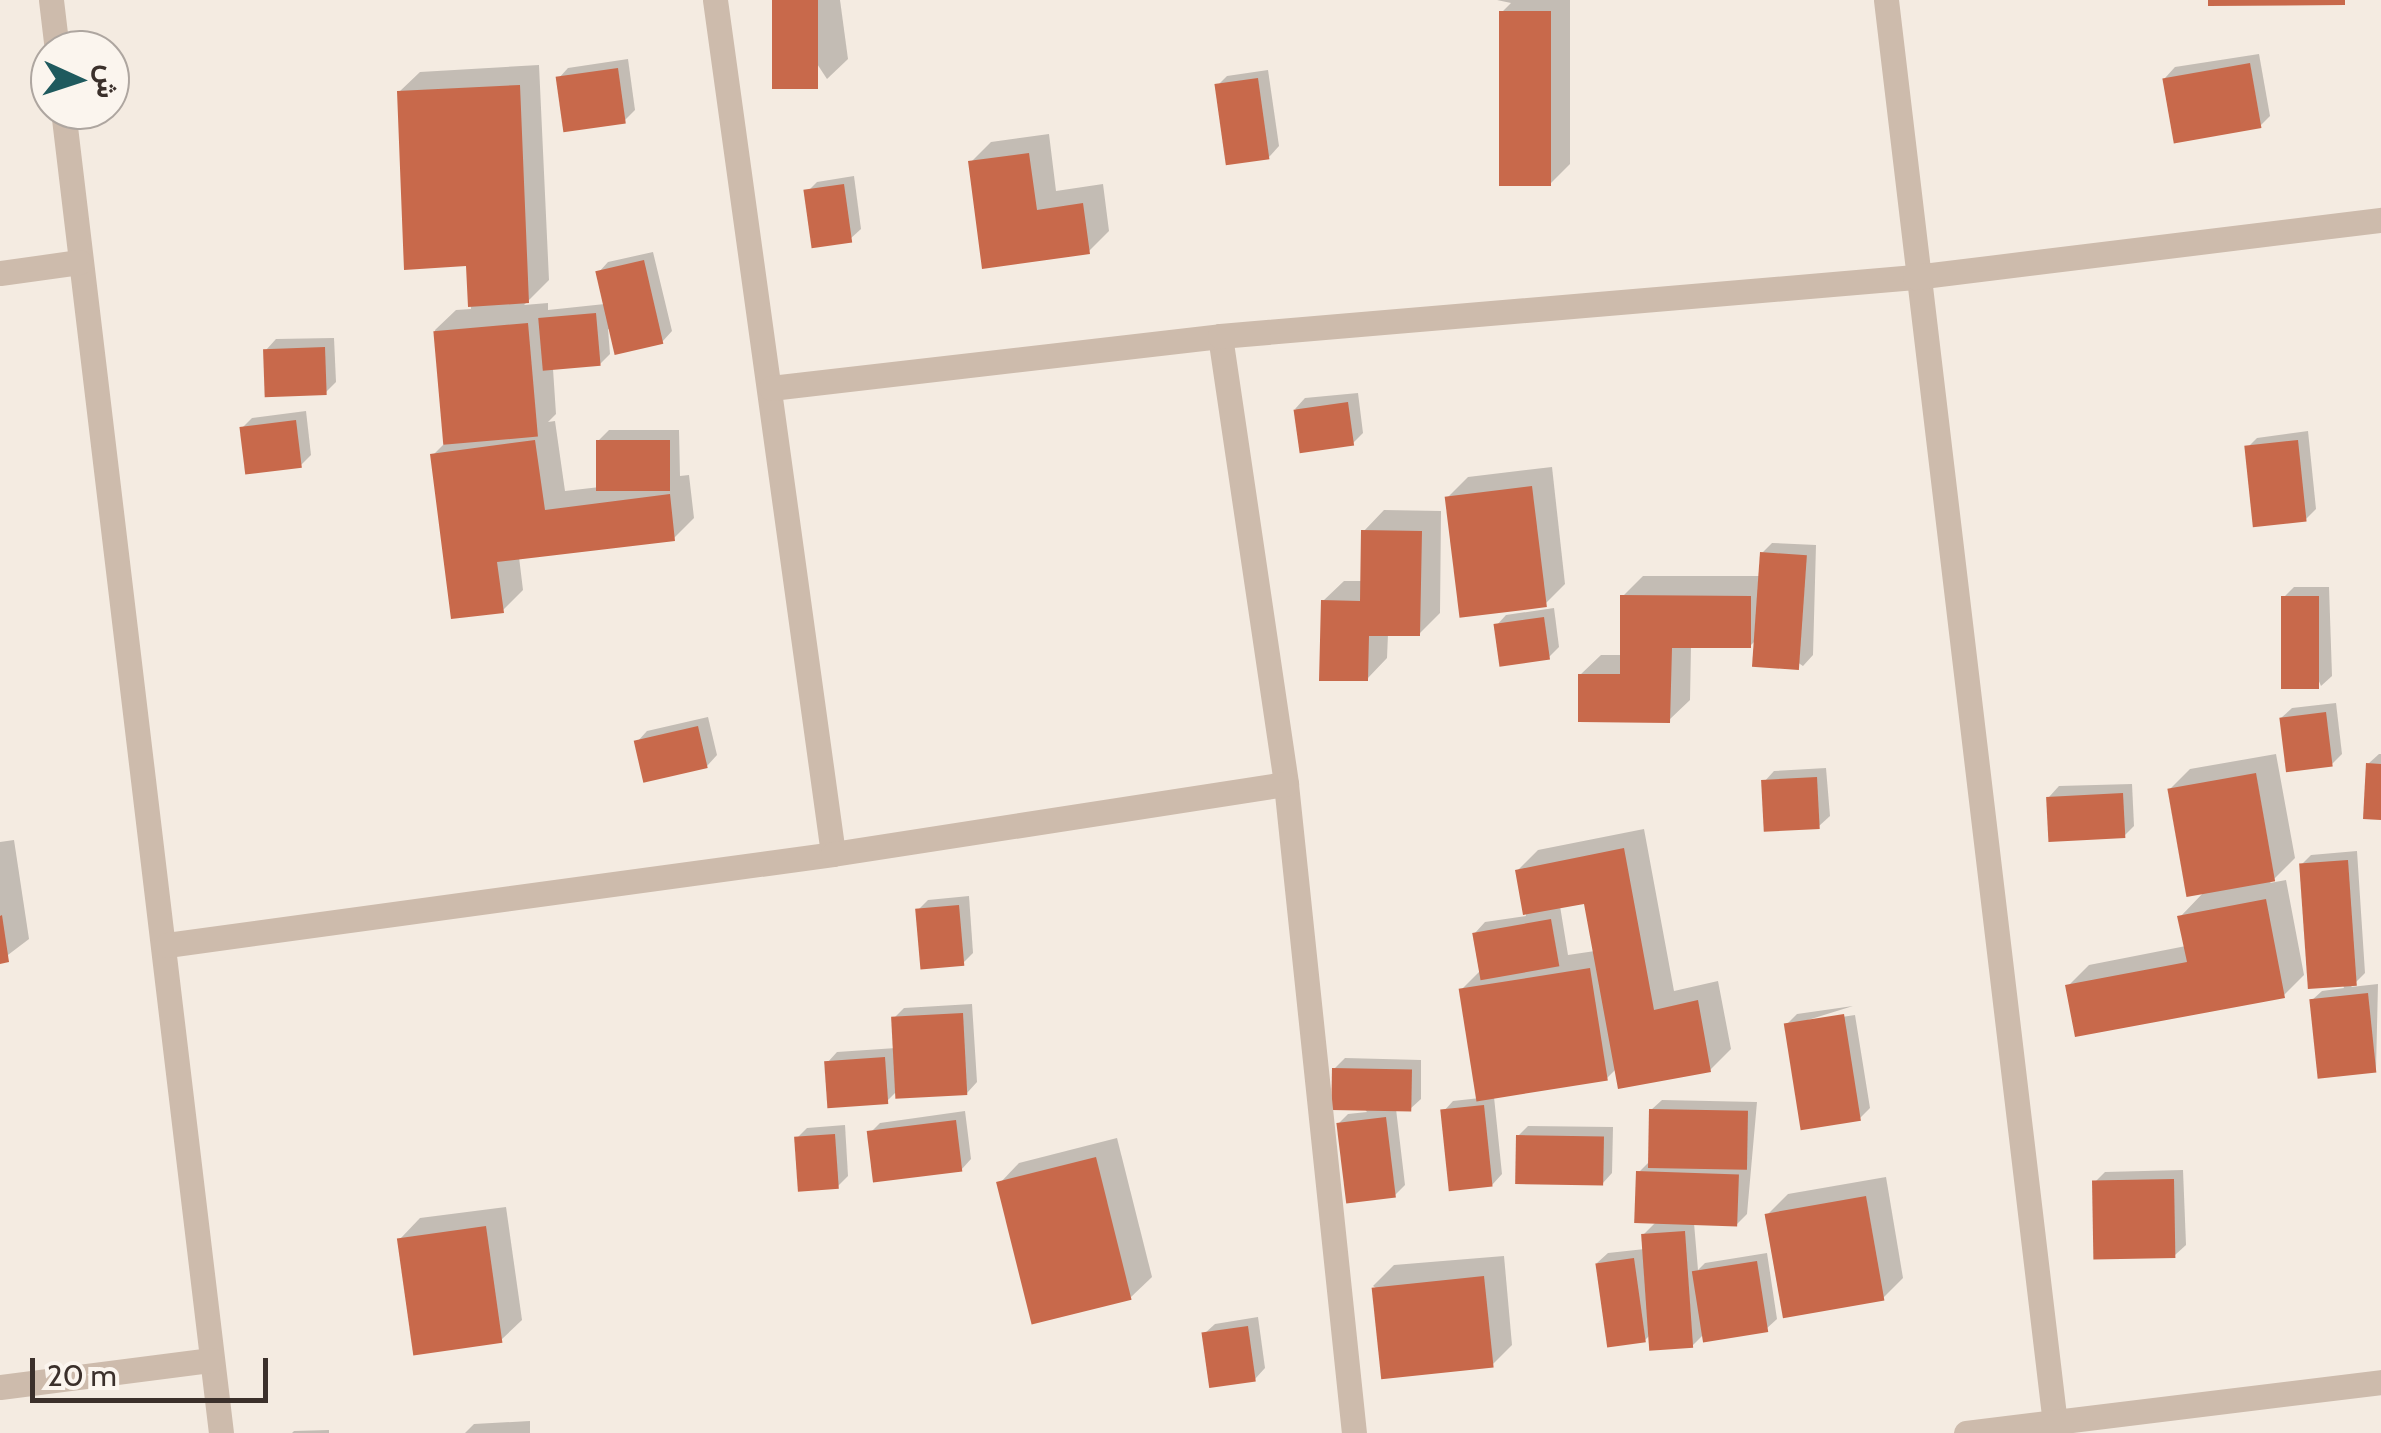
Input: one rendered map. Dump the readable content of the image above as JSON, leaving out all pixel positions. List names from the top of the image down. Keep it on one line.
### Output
{"scale_bar":"20 m","north":"right"}
